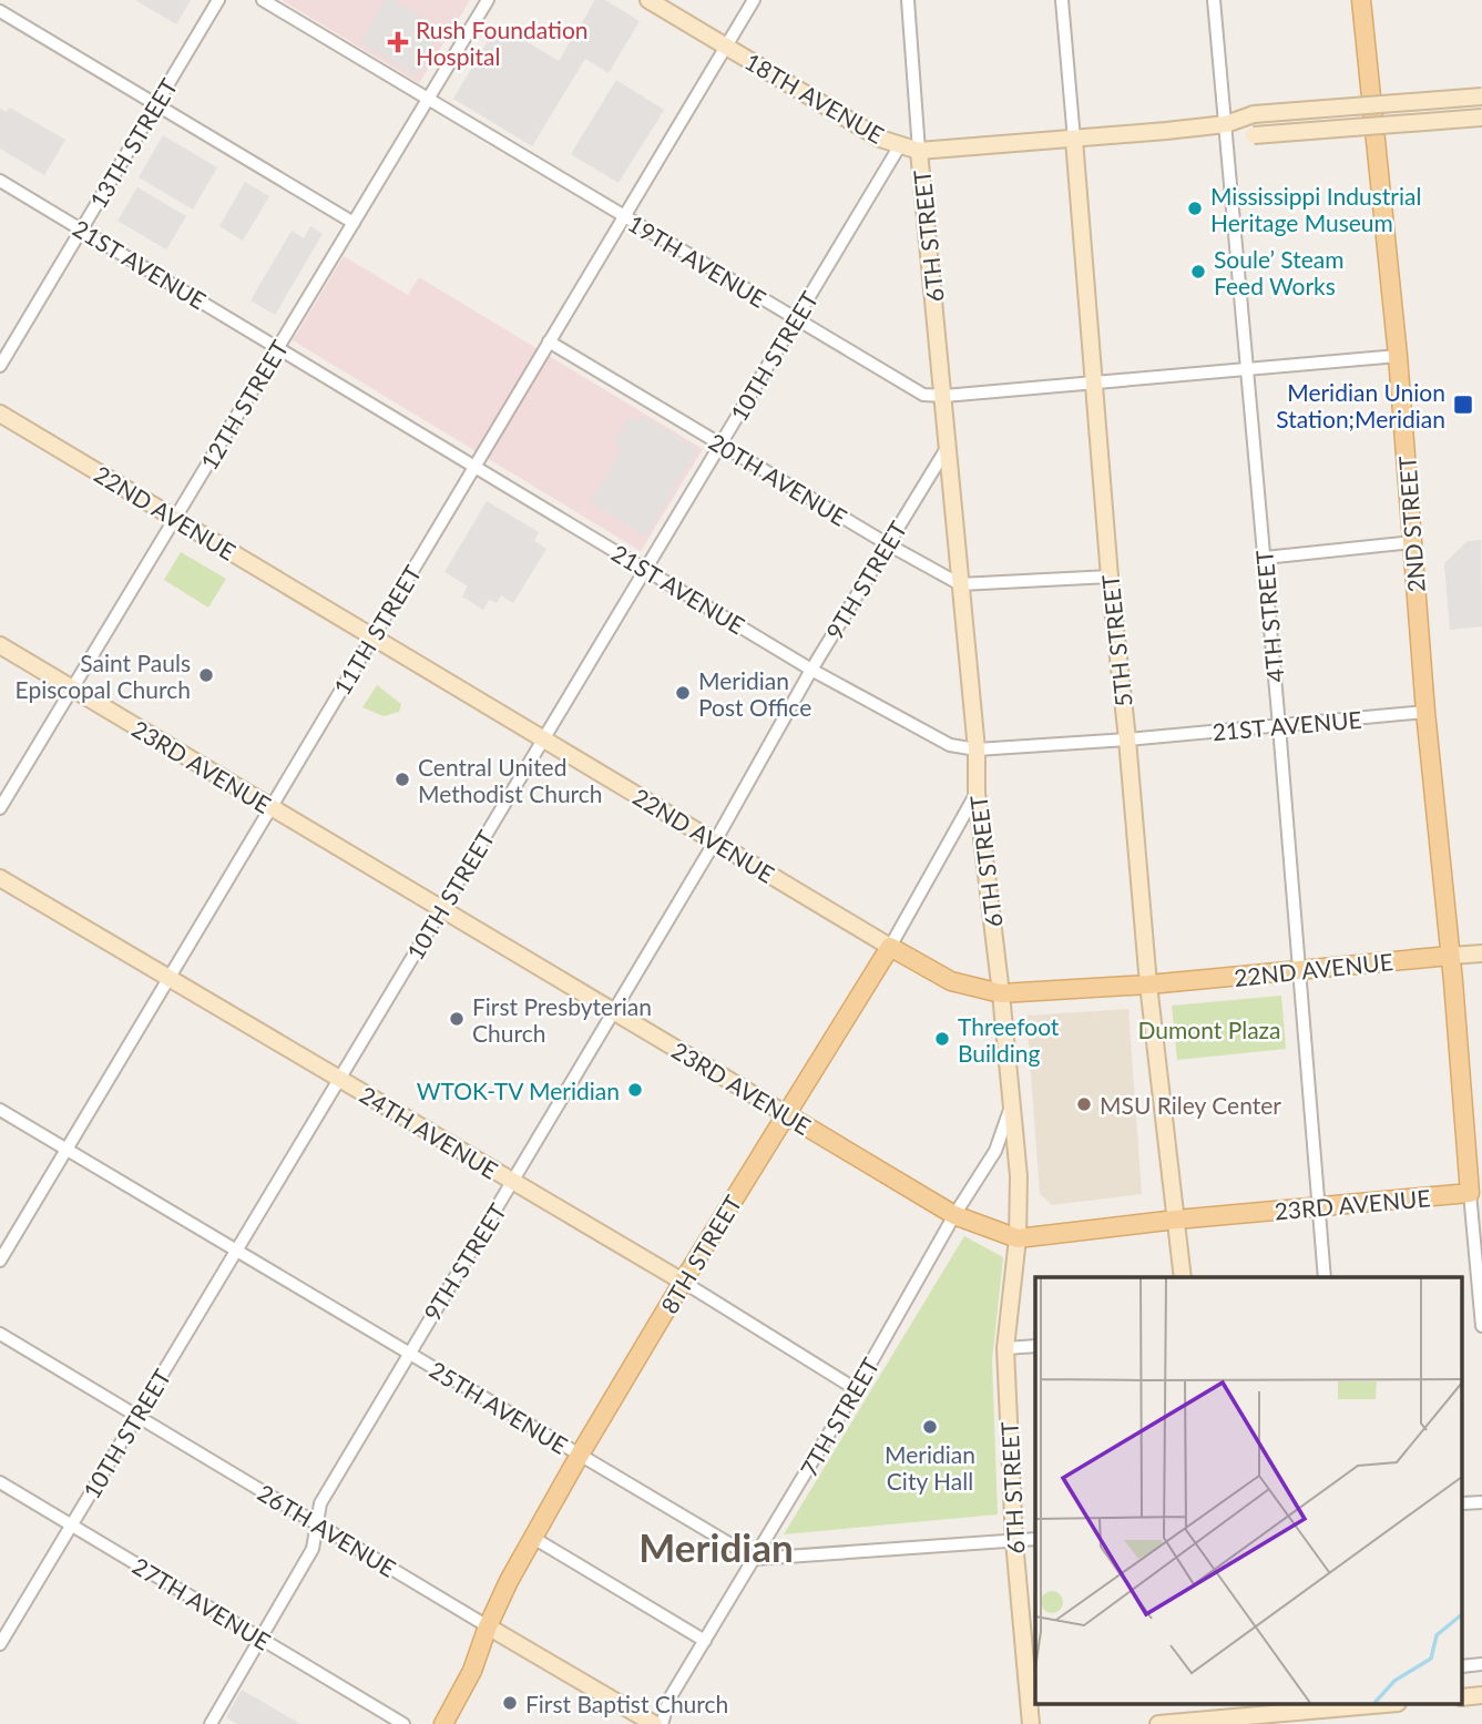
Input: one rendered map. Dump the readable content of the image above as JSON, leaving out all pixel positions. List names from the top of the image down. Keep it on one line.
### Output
{"streets":{"main road":["22ND AVENUE","2ND STREET","23RD AVENUE","8TH STREET"],"street":["18TH AVENUE","13TH STREET","6TH STREET","19TH AVENUE","21ST AVENUE","10TH STREET","12TH STREET","20TH AVENUE","9TH STREET","4TH STREET","11TH STREET","5TH STREET","24TH AVENUE","25TH AVENUE","7TH STREET","26TH AVENUE","27TH AVENUE"]},"crossings":[["18TH AVENUE","6TH STREET"],["18TH AVENUE","10TH STREET"],["18TH AVENUE","4TH STREET"],["18TH AVENUE","11TH STREET"],["18TH AVENUE","5TH STREET"],["13TH STREET","21ST AVENUE"],["6TH STREET","19TH AVENUE"],["6TH STREET","21ST AVENUE"],["6TH STREET","20TH AVENUE"],["6TH STREET","22ND AVENUE"],["6TH STREET","9TH STREET"],["6TH STREET","23RD AVENUE"],["6TH STREET","8TH STREET"],["6TH STREET","7TH STREET"],["19TH AVENUE","10TH STREET"],["19TH AVENUE","12TH STREET"],["19TH AVENUE","2ND STREET"],["19TH AVENUE","4TH STREET"],["19TH AVENUE","11TH STREET"],["19TH AVENUE","5TH STREET"],["21ST AVENUE","10TH STREET"],["21ST AVENUE","12TH STREET"],["21ST AVENUE","2ND STREET"],["21ST AVENUE","9TH STREET"],["21ST AVENUE","4TH STREET"],["21ST AVENUE","11TH STREET"],["21ST AVENUE","5TH STREET"],["10TH STREET","20TH AVENUE"],["10TH STREET","22ND AVENUE"],["10TH STREET","23RD AVENUE"],["10TH STREET","24TH AVENUE"],["10TH STREET","25TH AVENUE"],["10TH STREET","26TH AVENUE"],["10TH STREET","27TH AVENUE"],["12TH STREET","22ND AVENUE"],["12TH STREET","23RD AVENUE"],["20TH AVENUE","9TH STREET"],["20TH AVENUE","11TH STREET"],["22ND AVENUE","2ND STREET"],["22ND AVENUE","9TH STREET"],["22ND AVENUE","4TH STREET"],["22ND AVENUE","11TH STREET"],["22ND AVENUE","5TH STREET"],["22ND AVENUE","8TH STREET"],["2ND STREET","23RD AVENUE"],["9TH STREET","23RD AVENUE"],["9TH STREET","24TH AVENUE"],["9TH STREET","25TH AVENUE"],["9TH STREET","26TH AVENUE"],["9TH STREET","27TH AVENUE"],["4TH STREET","23RD AVENUE"],["11TH STREET","23RD AVENUE"],["11TH STREET","24TH AVENUE"],["11TH STREET","25TH AVENUE"],["5TH STREET","23RD AVENUE"],["23RD AVENUE","8TH STREET"],["23RD AVENUE","7TH STREET"],["24TH AVENUE","8TH STREET"],["24TH AVENUE","7TH STREET"],["8TH STREET","25TH AVENUE"],["8TH STREET","26TH AVENUE"],["25TH AVENUE","7TH STREET"]],"districts":["Meridian"],"parks":["Dumont Plaza"],"places":{"health":["Rush Foundation Hospital"],"other":["Mississippi Industrial Heritage Museum","Soule’ Steam Feed Works","Saint Pauls Episcopal Church","Meridian Post Office","Central United Methodist Church","First Presbyterian Church","Threefoot Building","WTOK-TV Meridian","MSU Riley Center","Meridian City Hall","First Baptist Church"],"transit":["Meridian Union Station;Meridian"]}}
